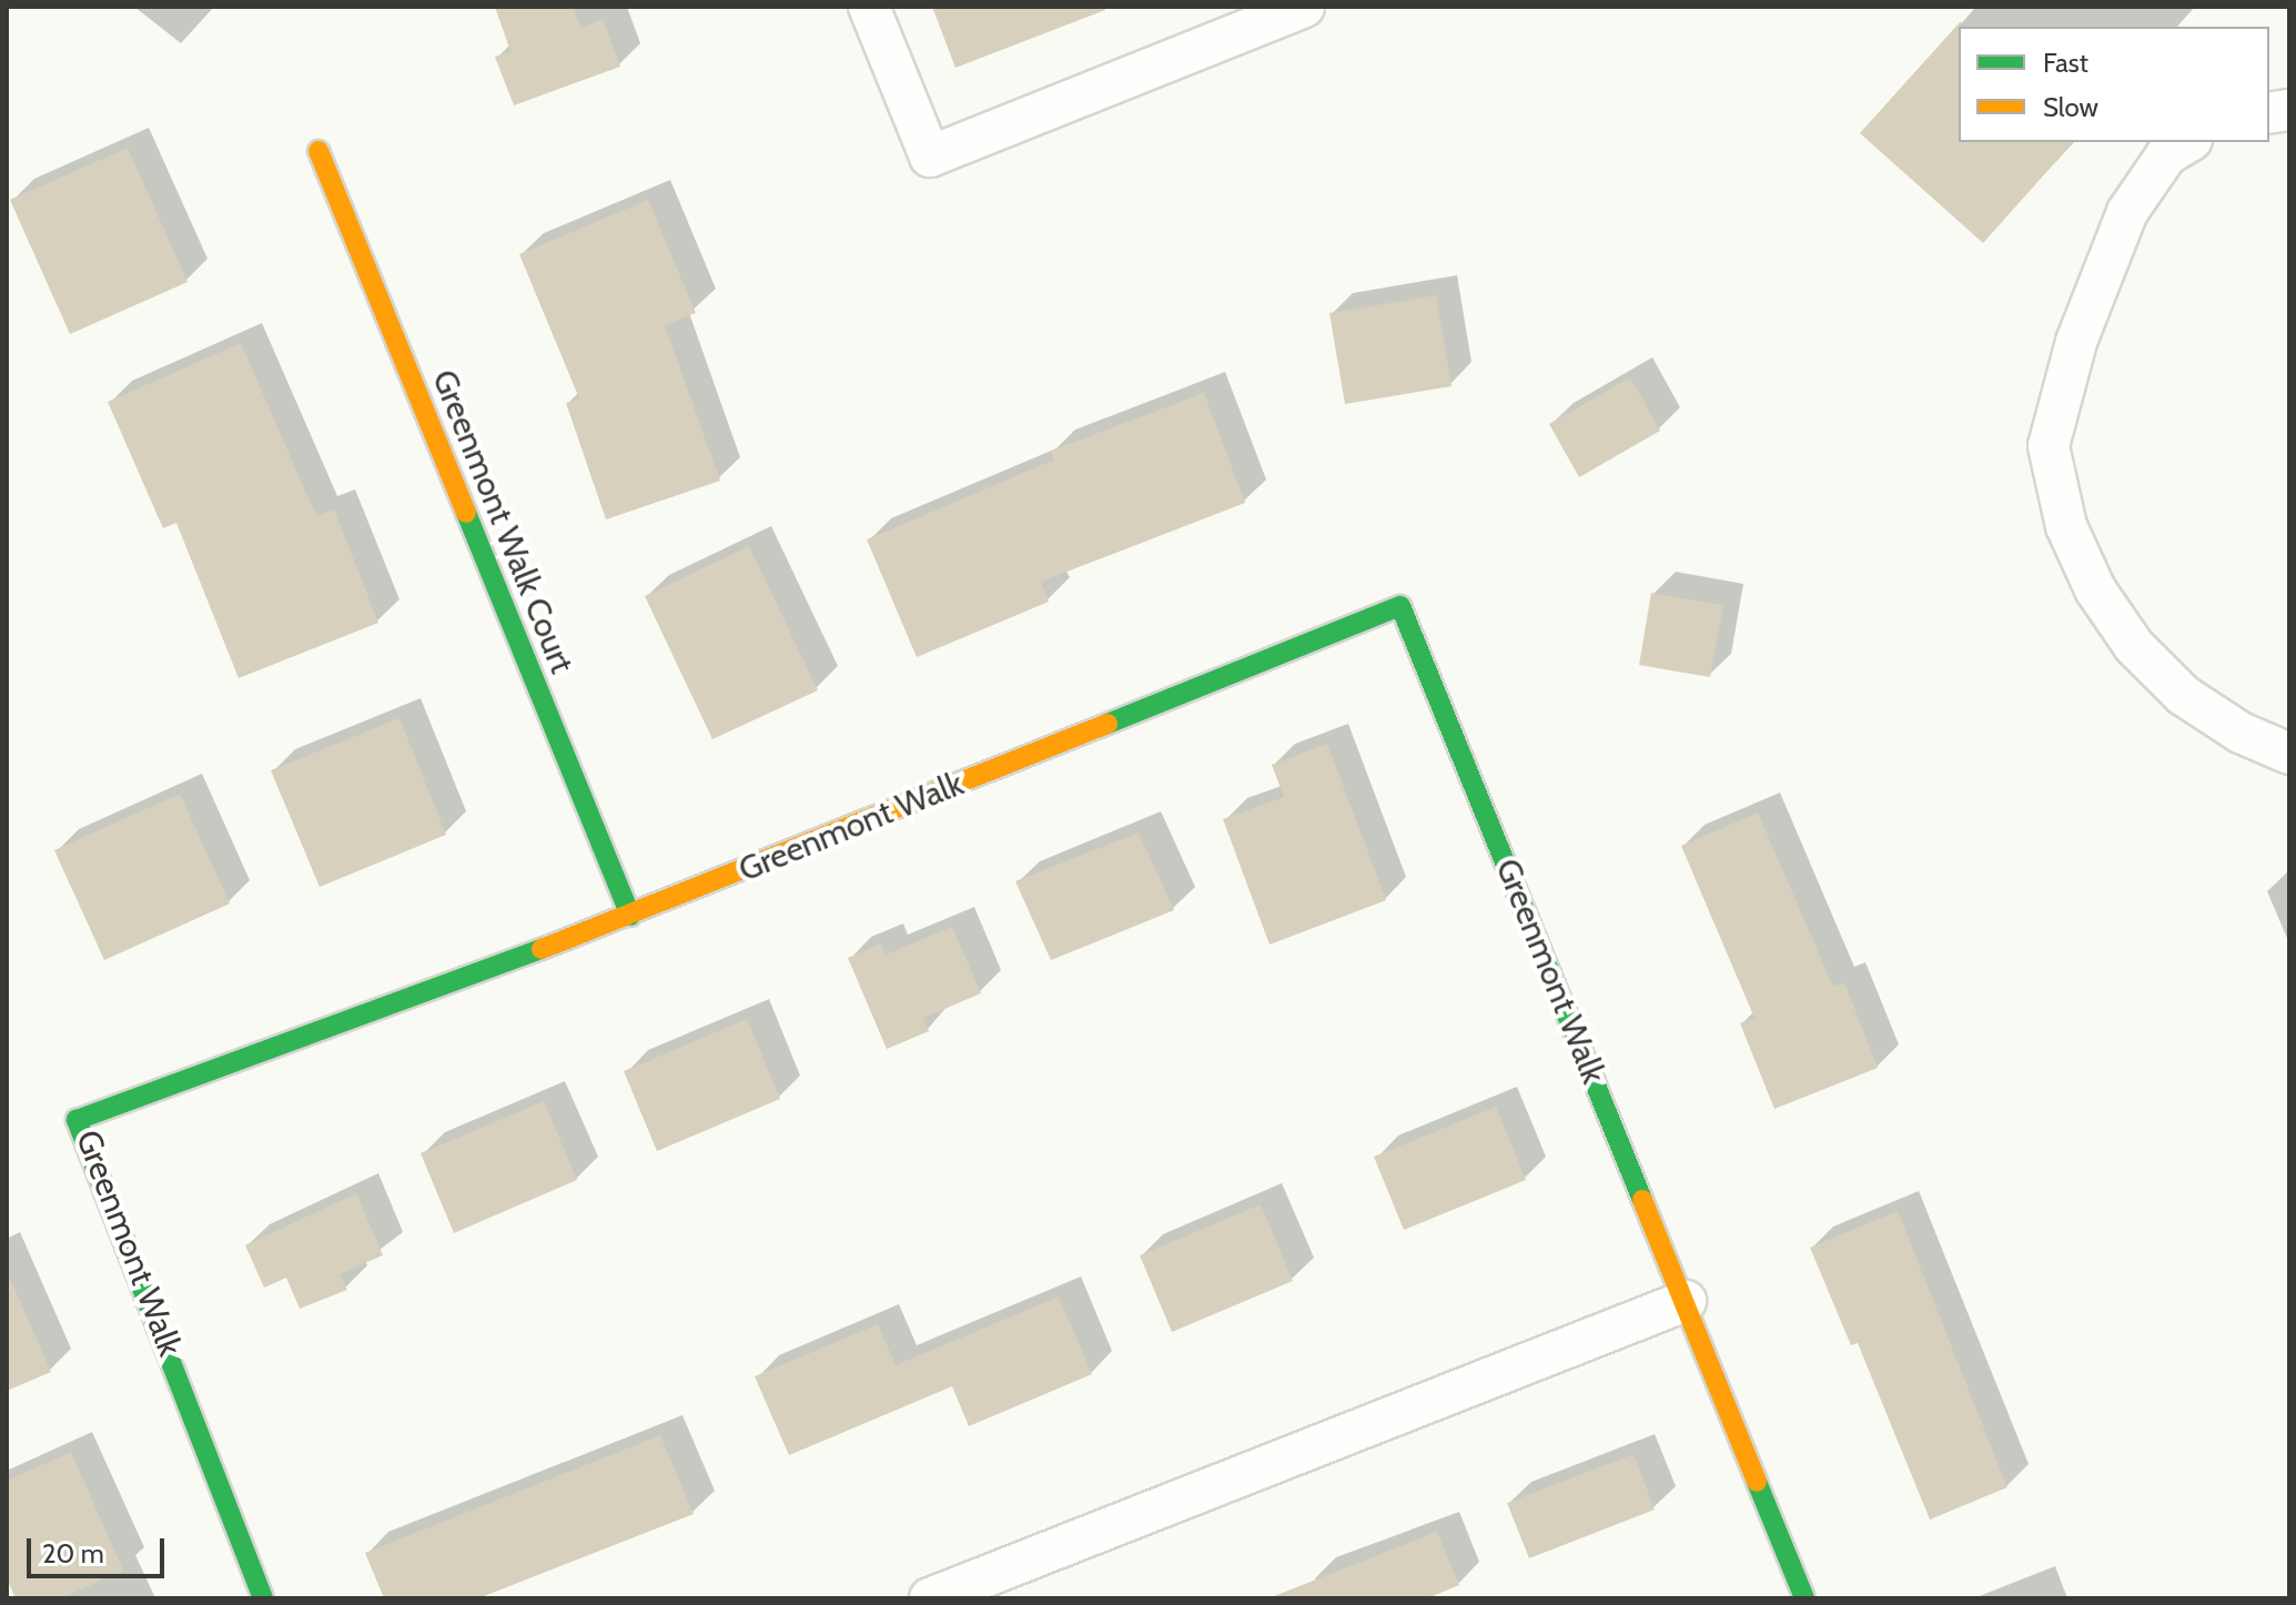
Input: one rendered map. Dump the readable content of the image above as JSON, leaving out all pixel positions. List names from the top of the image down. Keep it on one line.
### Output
{"streets":{"street":["Greenmont Walk Court","Greenmont Walk"]},"crossings":[["Greenmont Walk Court","Greenmont Walk"]],"legend":["Fast","Slow"],"scale_bar":"20 m"}
